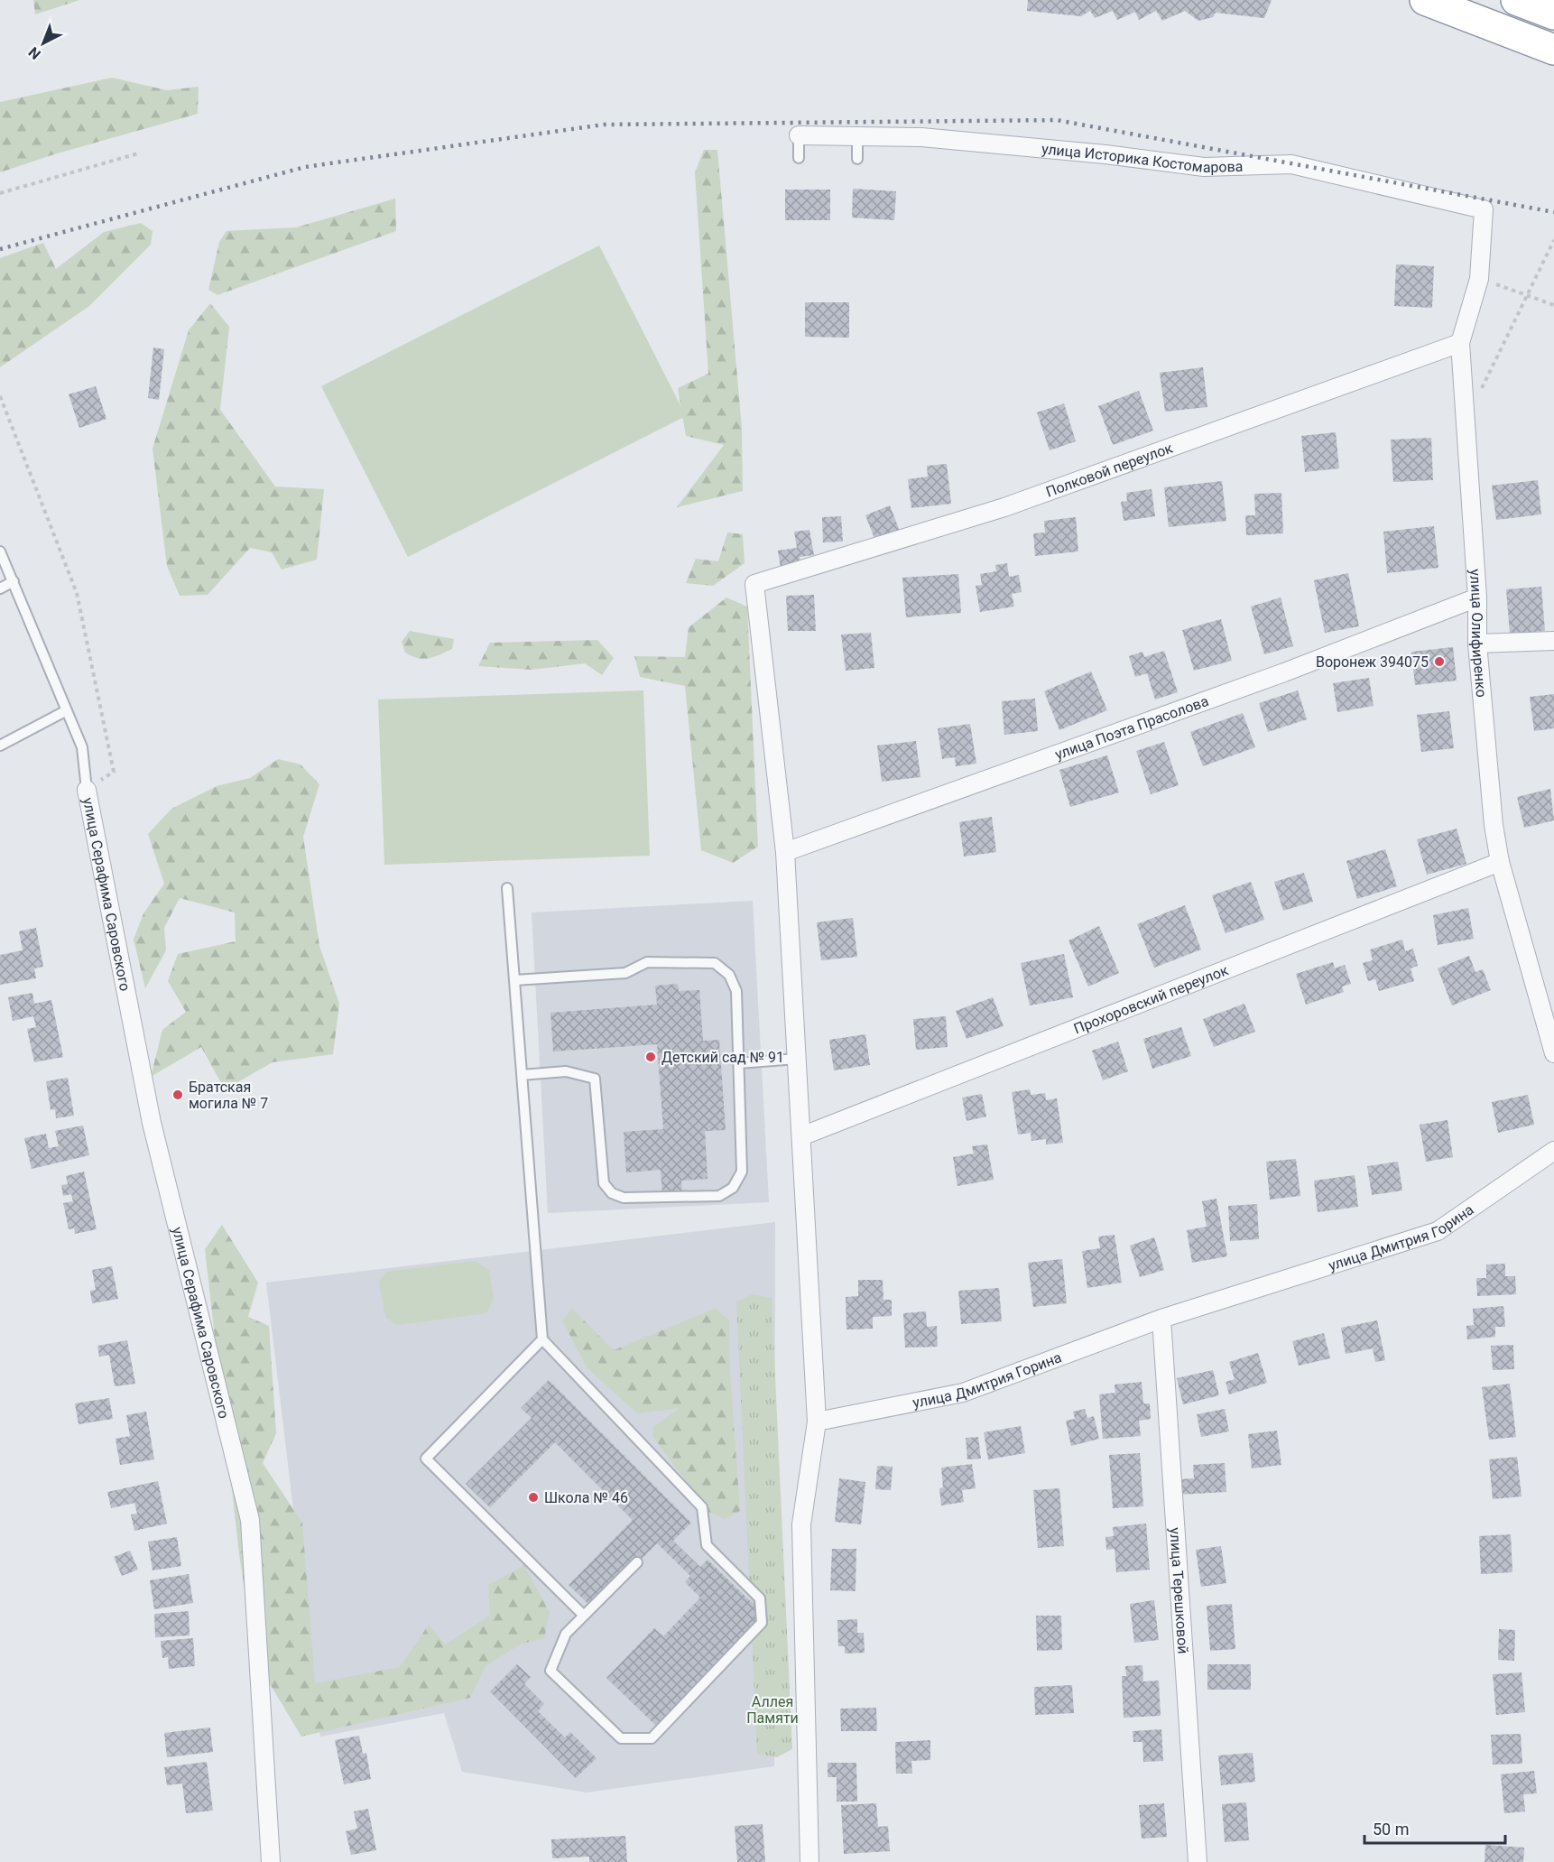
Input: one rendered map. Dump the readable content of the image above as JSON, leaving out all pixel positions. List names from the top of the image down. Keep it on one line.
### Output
{"streets":{"street":["улица Историка Костомарова","Полковой переулок","улица Олифиренко","улица Поэта Прасолова","улица Серафима Саровского","Прохоровский переулок","улица Дмитрия Горина","улица Терешковой"]},"crossings":[["улица Историка Костомарова","улица Олифиренко"],["Полковой переулок","улица Олифиренко"],["Полковой переулок","улица Поэта Прасолова"],["улица Олифиренко","улица Поэта Прасолова"],["улица Олифиренко","Прохоровский переулок"],["улица Дмитрия Горина","улица Терешковой"]],"parks":["Аллея Памяти"],"places":["Воронеж 394075","Детский сад № 91","Братская могила № 7","Школа № 46"],"scale_bar":"50 m","north":"bottom left"}
